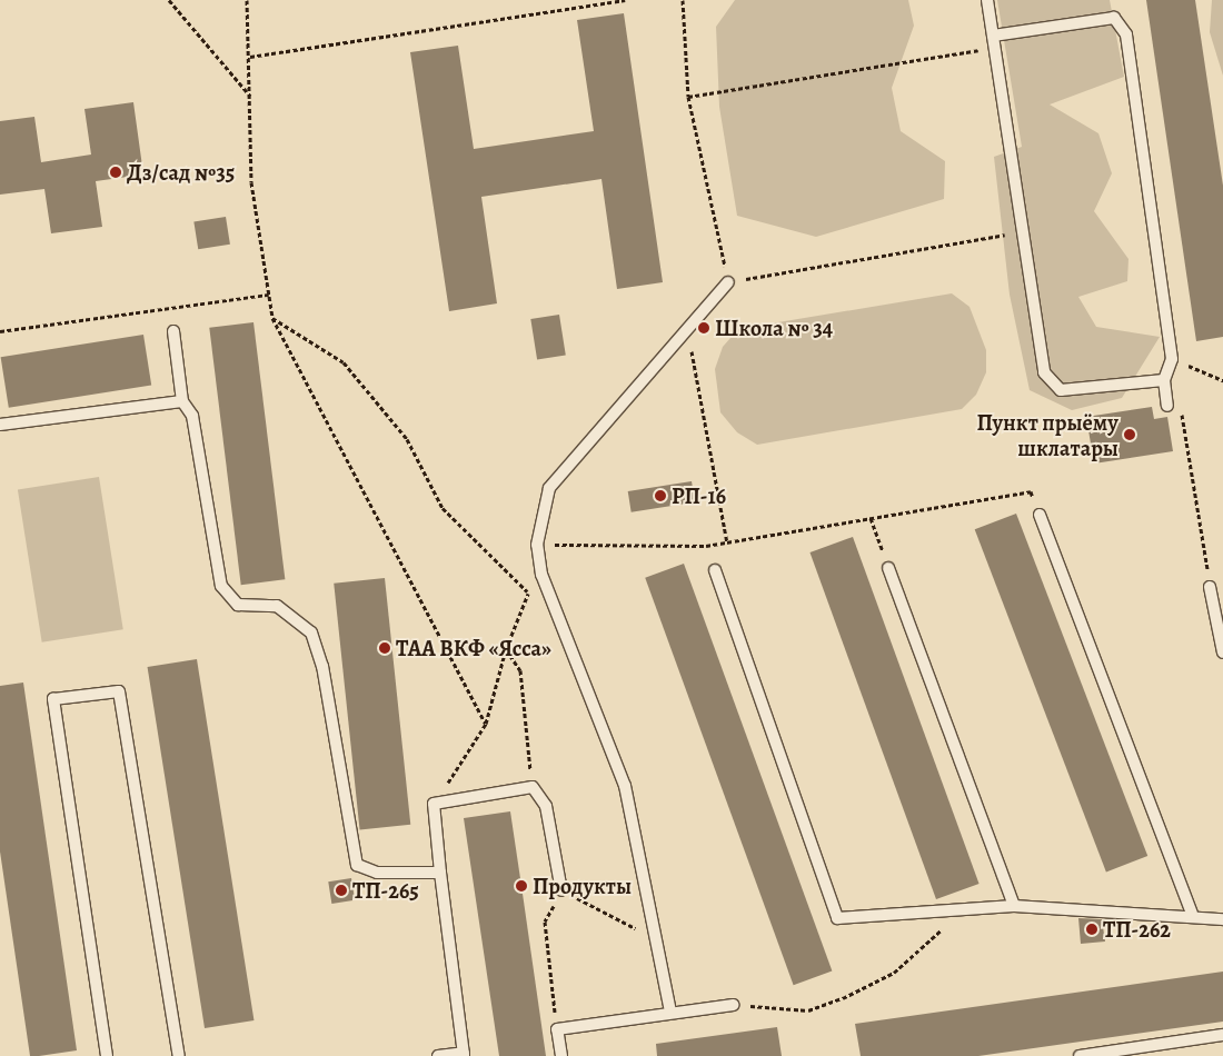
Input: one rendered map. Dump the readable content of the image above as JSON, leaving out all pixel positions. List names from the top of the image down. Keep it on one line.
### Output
{"places":["Дз/сад №35","Школа № 34","Пункт прыёму шклатары","РП-16","ТАА ВКФ «Ясса»","Продукты","ТП-265","ТП-262"]}
